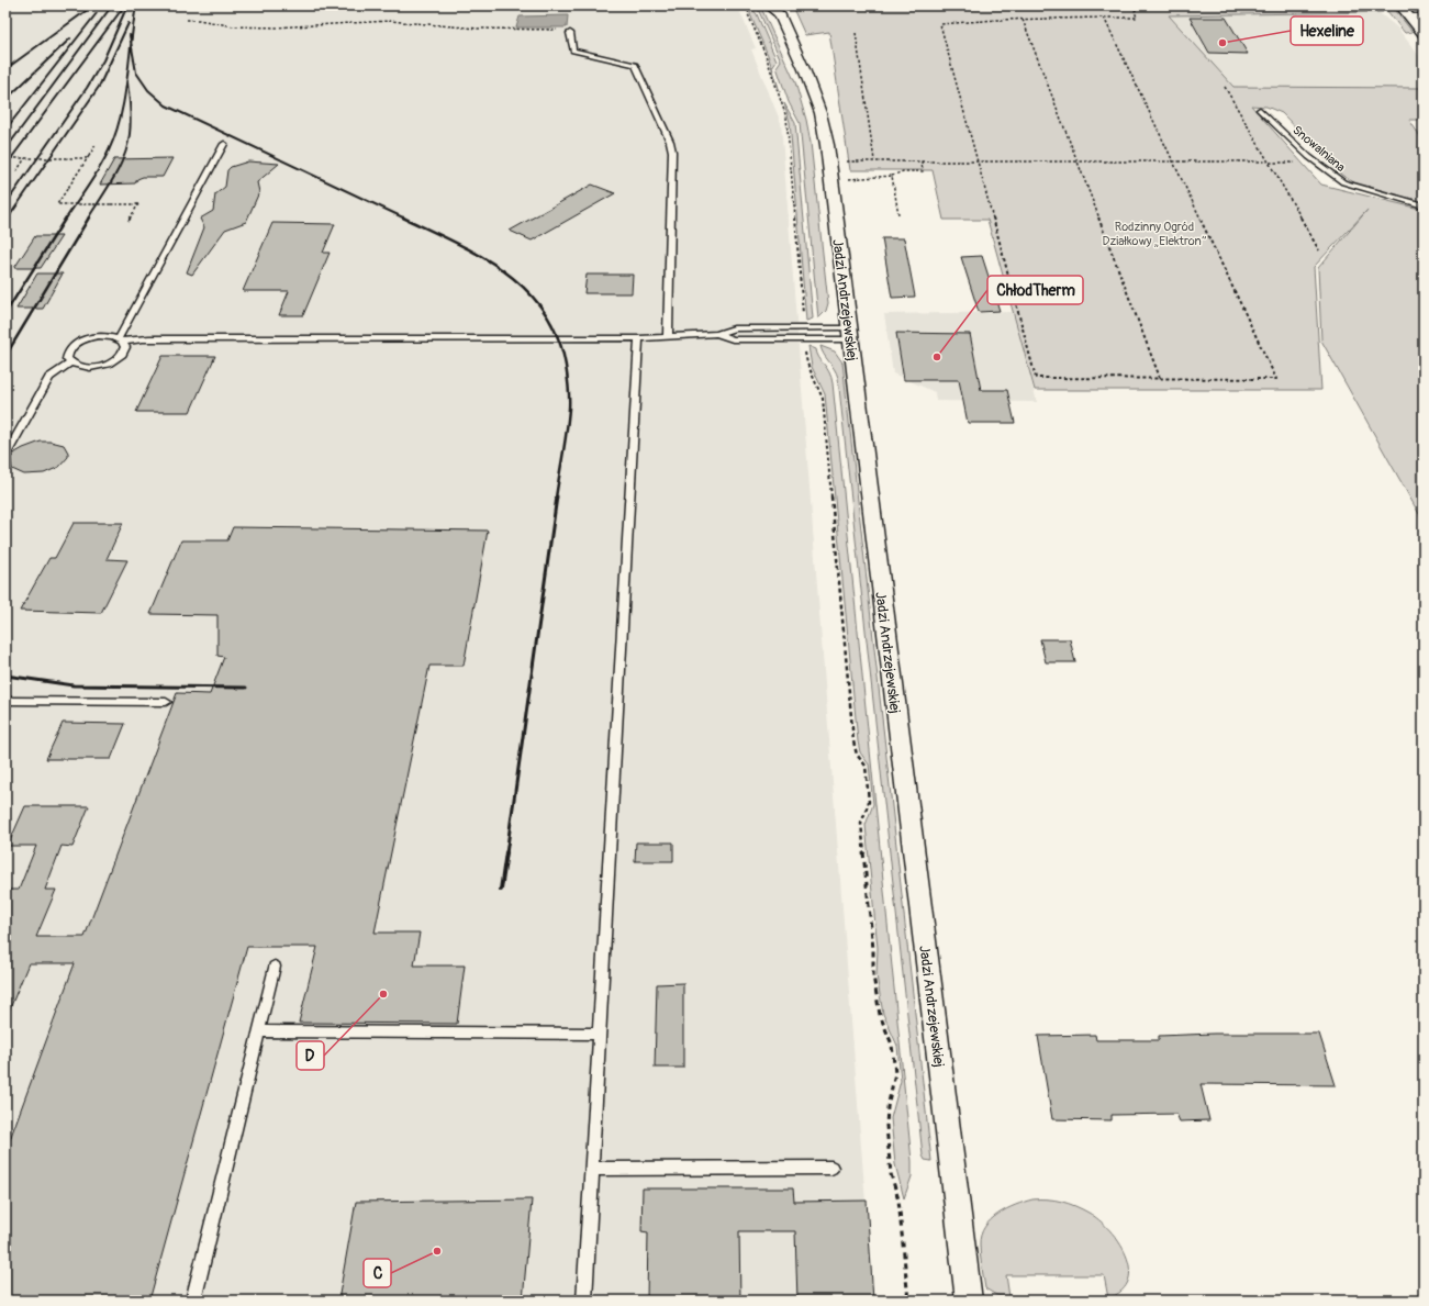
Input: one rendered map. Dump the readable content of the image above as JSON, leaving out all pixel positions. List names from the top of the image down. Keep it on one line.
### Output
{"streets":{"street":["Jadzi Andrzejewskiej"],"lane":["Snowalniana"]},"parks":["Rodzinny Ogród Działkowy „Elektron”"],"places":["Hexeline","ChłodTherm","D","C"]}
